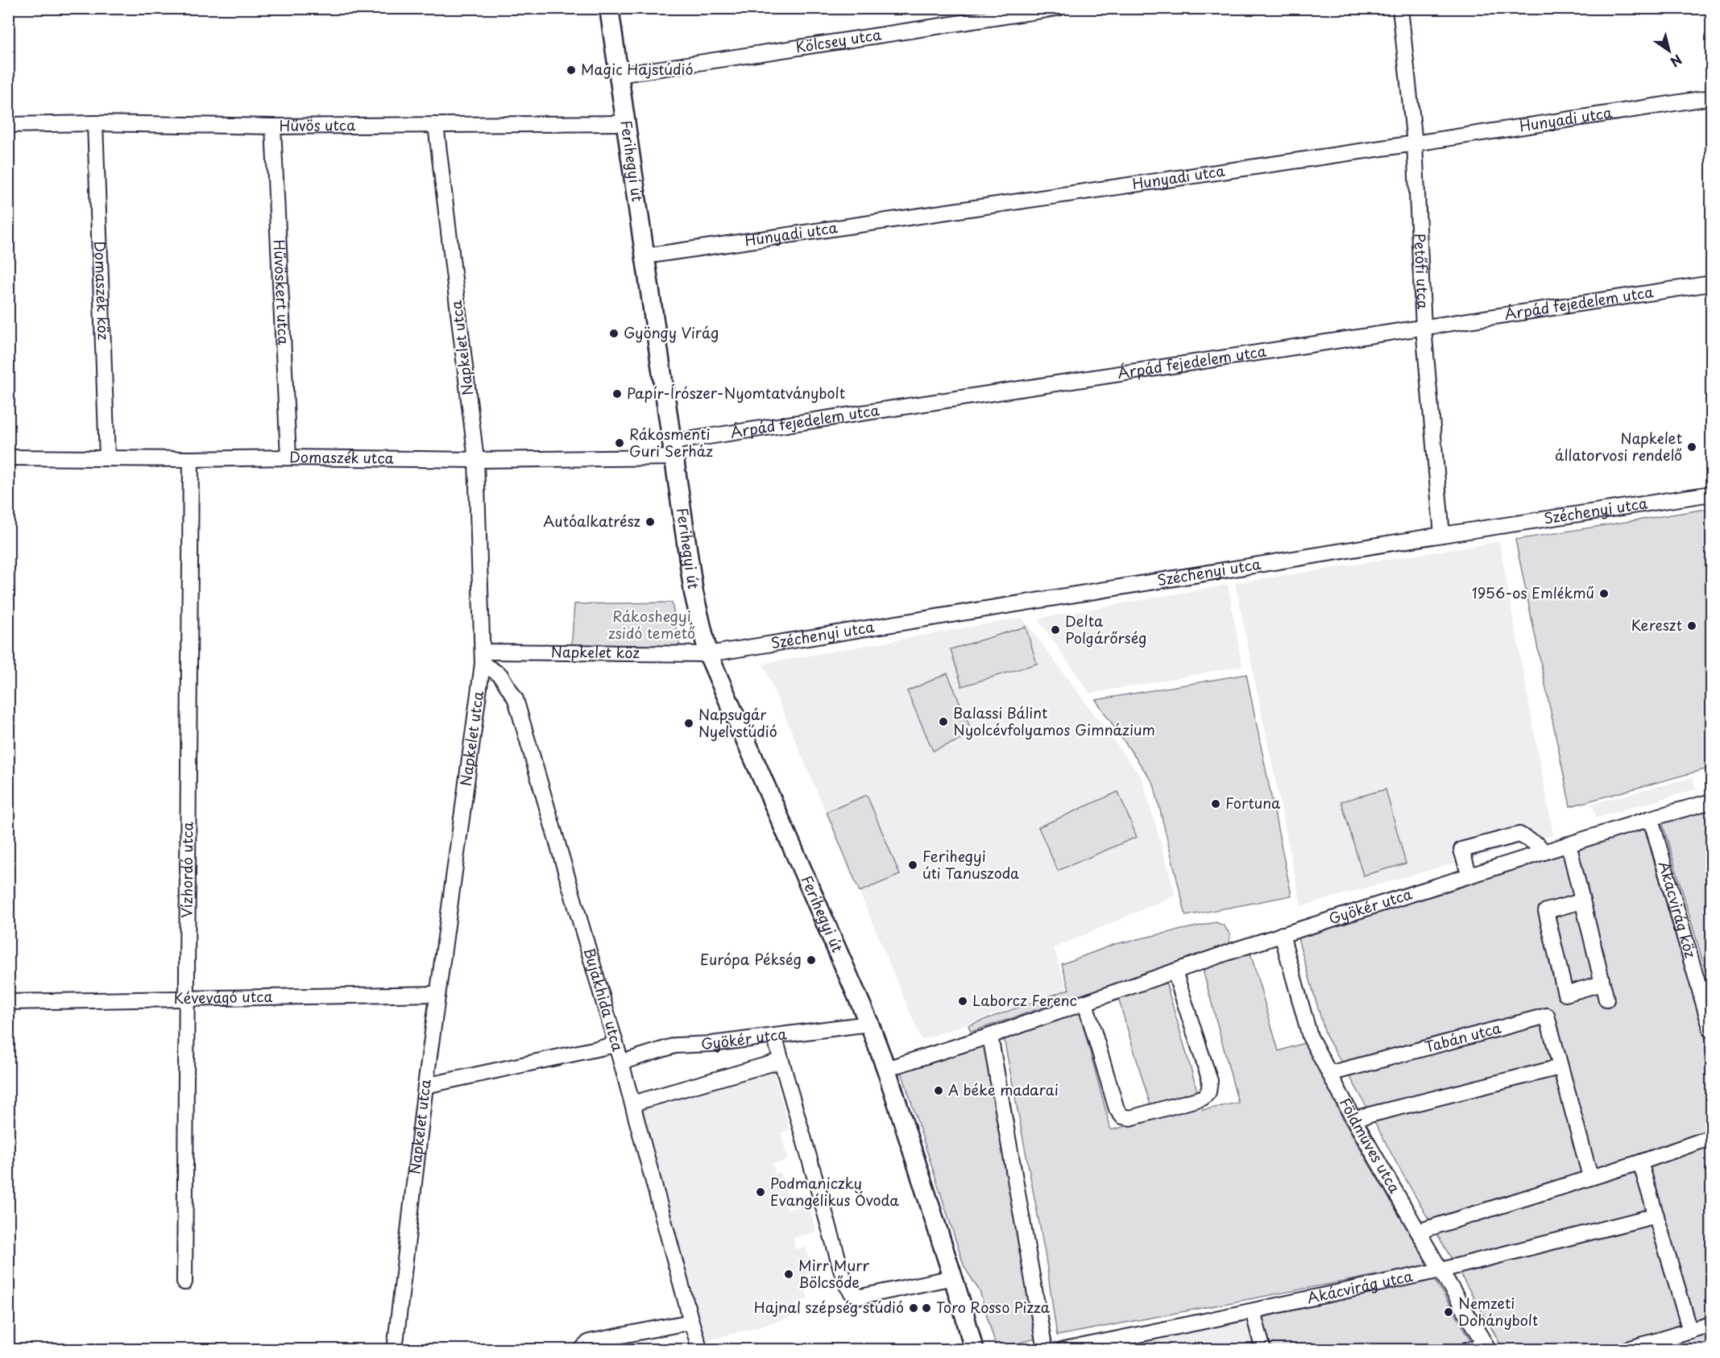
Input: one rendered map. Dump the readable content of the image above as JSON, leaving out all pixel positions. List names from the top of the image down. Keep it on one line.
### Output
{"streets":{"main road":["Ferihegyi út"],"street":["Kölcsey utca","Hunyadi utca","Hűvös utca","Petőfi utca","Domaszék köz","Hűvöskert utca","Árpád fejedelem utca","Napkelet utca","Domaszék utca","Széchenyi utca","Napkelet köz","Vízhordó utca","Gyökér utca","Akácvirág köz","Kévevágó utca","Bujákhida utca","Tabán utca","Földműves utca","Akácvirág utca"]},"crossings":[["Kölcsey utca","Ferihegyi út"],["Hunyadi utca","Ferihegyi út"],["Hunyadi utca","Petőfi utca"],["Hűvös utca","Ferihegyi út"],["Hűvös utca","Domaszék köz"],["Hűvös utca","Hűvöskert utca"],["Hűvös utca","Napkelet utca"],["Ferihegyi út","Árpád fejedelem utca"],["Ferihegyi út","Domaszék utca"],["Ferihegyi út","Széchenyi utca"],["Ferihegyi út","Napkelet köz"],["Ferihegyi út","Gyökér utca"],["Petőfi utca","Árpád fejedelem utca"],["Petőfi utca","Széchenyi utca"],["Domaszék köz","Domaszék utca"],["Hűvöskert utca","Domaszék utca"],["Árpád fejedelem utca","Domaszék utca"],["Napkelet utca","Domaszék utca"],["Napkelet utca","Napkelet köz"],["Napkelet utca","Kévevágó utca"],["Napkelet utca","Bujákhida utca"],["Domaszék utca","Vízhordó utca"],["Széchenyi utca","Napkelet köz"],["Napkelet köz","Bujákhida utca"],["Vízhordó utca","Kévevágó utca"],["Gyökér utca","Akácvirág köz"],["Gyökér utca","Bujákhida utca"],["Gyökér utca","Földműves utca"],["Tabán utca","Földműves utca"],["Földműves utca","Akácvirág utca"]],"parks":["Rákoshegyi zsidó temető"],"places":["Magic Hajstúdió","Gyöngy Virág","Papír-Írószer-Nyomtatványbolt","Rákosmenti Guri Serház","Napkelet állatorvosi rendelő","Autóalkatrész","1956-os Emlékmű","Kereszt","Delta Polgárőrség","Balassi Bálint Nyolcévfolyamos Gimnázium","Napsugár Nyelvstúdió","Fortuna","Ferihegyi úti Tanuszoda","Európa Pékség","Laborcz Ferenc","A béke madarai","Podmaniczky Evangélikus Óvoda","Mirr Murr Bölcsőde","Hajnal szépség stúdió","Toro Rosso Pizza","Nemzeti Dohánybolt"],"north":"bottom right"}
